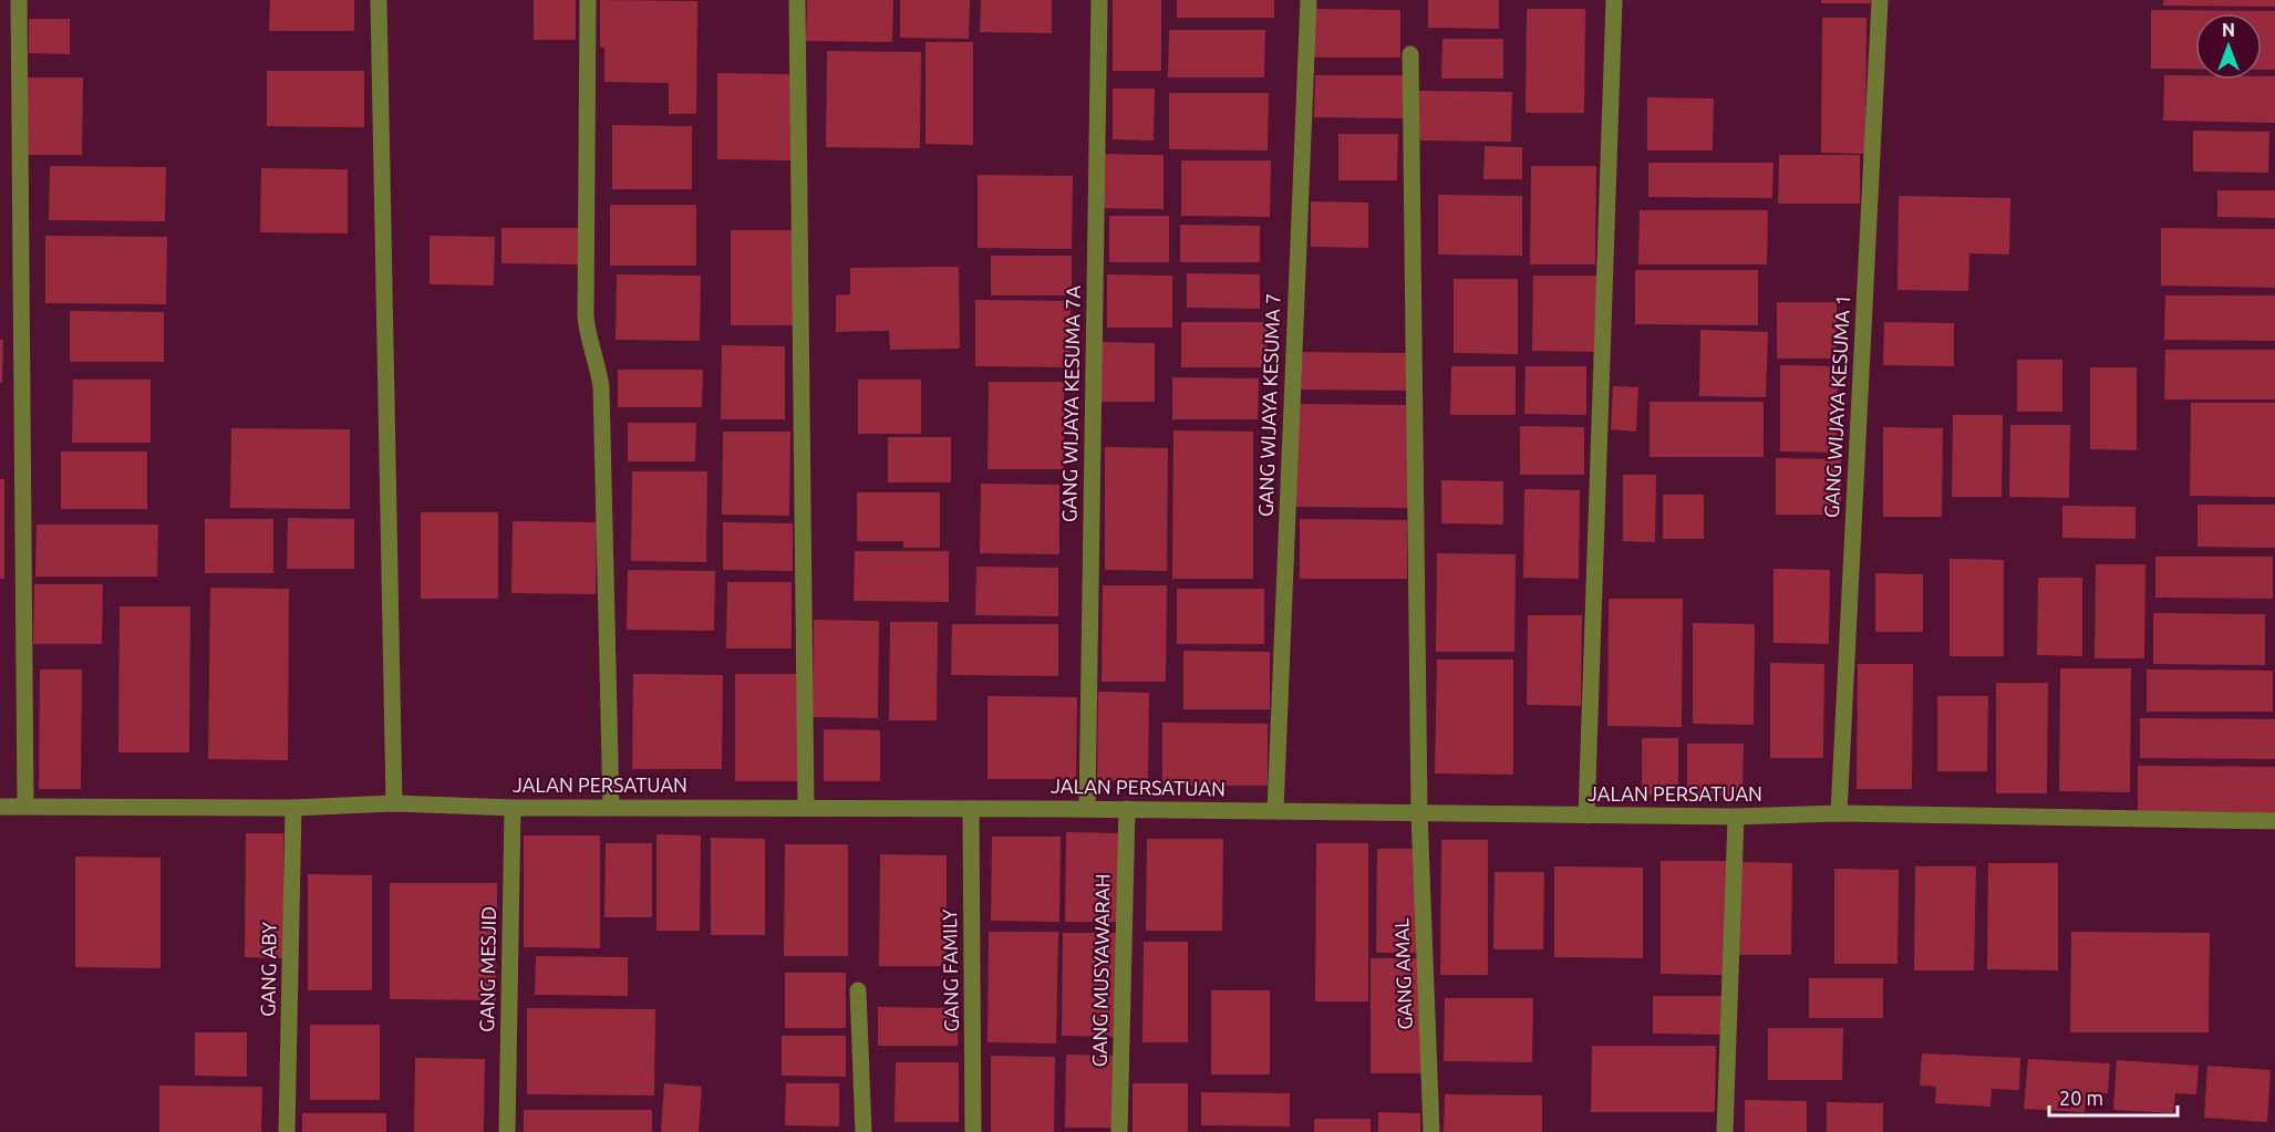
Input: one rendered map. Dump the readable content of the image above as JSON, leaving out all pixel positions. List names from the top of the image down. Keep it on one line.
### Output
{"streets":{"street":["GANG WIJAYA KESUMA 7A","GANG WIJAYA KESUMA 7","GANG WIJAYA KESUMA 1","JALAN PERSATUAN","GANG ABY","GANG MESJID","GANG FAMILY","GANG MUSYAWARAH","GANG AMAL"]},"crossings":[["GANG WIJAYA KESUMA 7A","JALAN PERSATUAN"],["GANG WIJAYA KESUMA 7","JALAN PERSATUAN"],["GANG WIJAYA KESUMA 1","JALAN PERSATUAN"],["JALAN PERSATUAN","GANG ABY"],["JALAN PERSATUAN","GANG MESJID"],["JALAN PERSATUAN","GANG FAMILY"],["JALAN PERSATUAN","GANG MUSYAWARAH"],["JALAN PERSATUAN","GANG AMAL"]],"scale_bar":"20 m","north":"top"}
